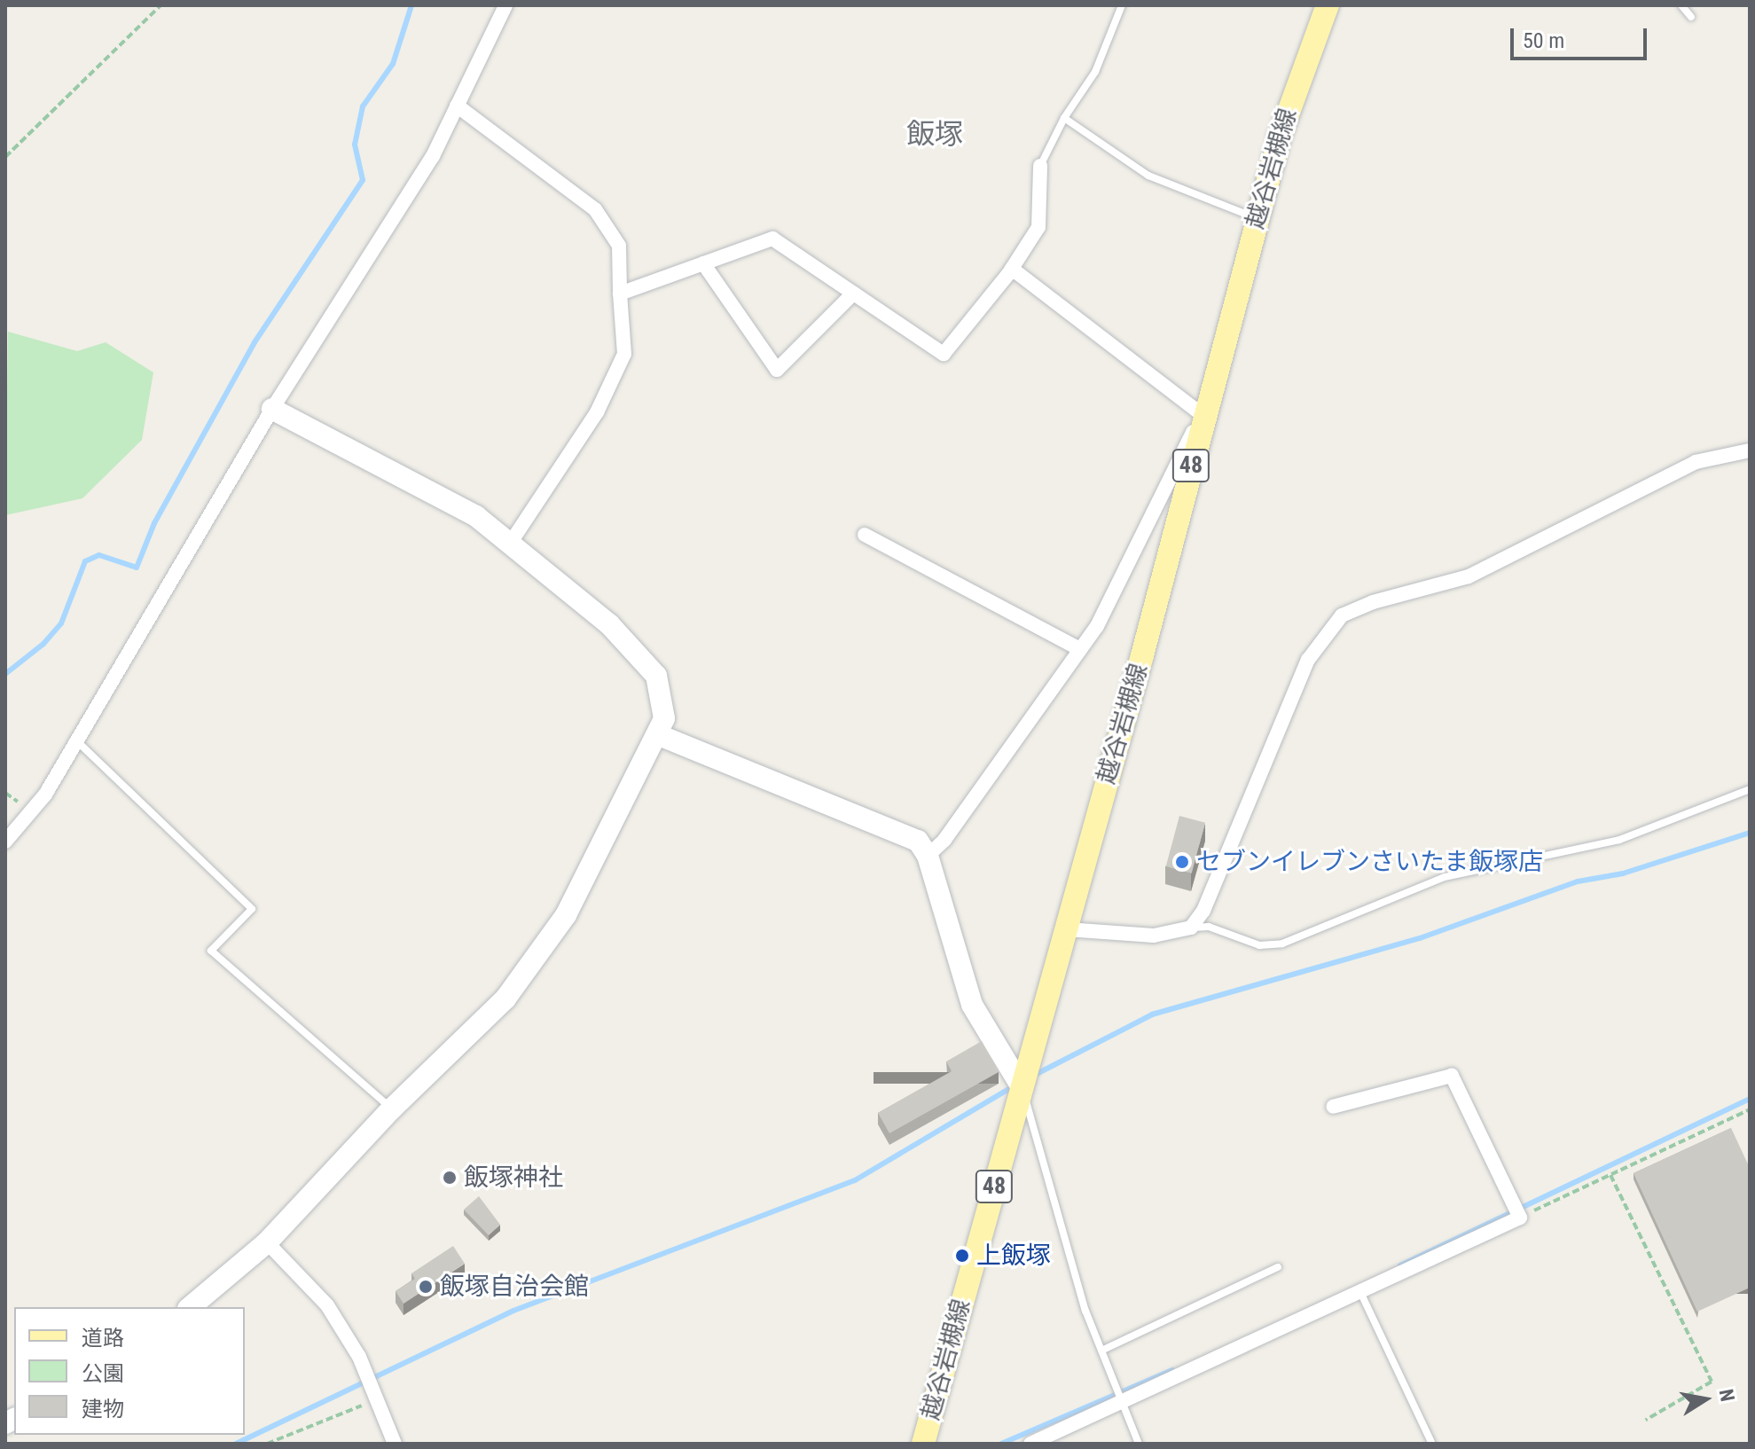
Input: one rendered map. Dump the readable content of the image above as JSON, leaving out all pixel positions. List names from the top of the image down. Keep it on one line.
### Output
{"streets":{"main road":["越谷岩槻線","48"]},"districts":["飯塚"],"places":["セブンイレブンさいたま飯塚店","飯塚神社","上飯塚","飯塚自治会館"],"legend":["道路","公園","建物"],"scale_bar":"50 m","north":"right"}
